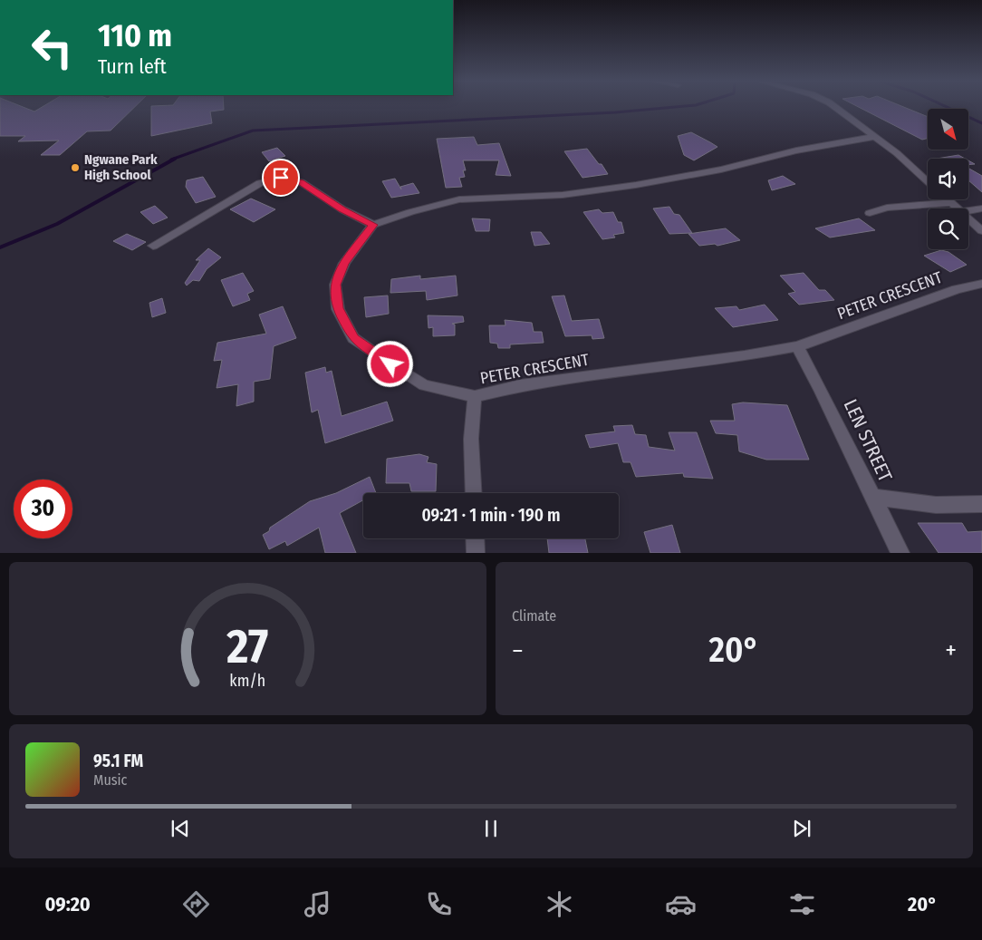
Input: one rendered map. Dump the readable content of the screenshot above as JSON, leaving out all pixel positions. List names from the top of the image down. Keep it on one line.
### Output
{"streets":{"street":["PETER CRESCENT","LEN STREET"]},"crossings":[["PETER CRESCENT","LEN STREET"]],"places":["Ngwane Park High School"],"north":"bottom right","page":{"turn":["110 m","Turn left"],"limit":"30","trip":"09:21 · 1 min · 190 m","tile":"Climate","heat":["−","20°","+"],"song":["95.1 FM","Music"],"tabs":["09:20","20°"],"gauge":["27","km/h"]}}
